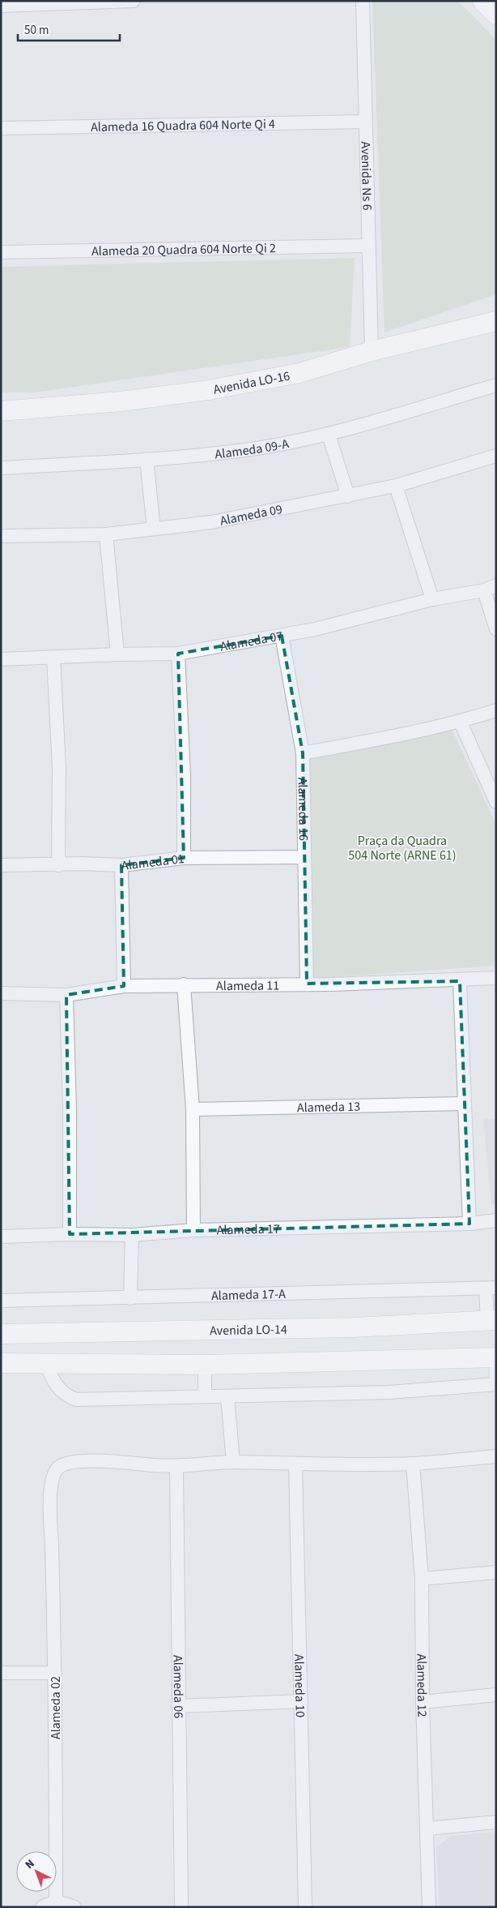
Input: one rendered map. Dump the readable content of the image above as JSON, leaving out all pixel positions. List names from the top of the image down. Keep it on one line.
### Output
{"streets":{"street":["Alameda 16 Quadra 604 Norte Qi 4","Avenida Ns 6","Alameda 20 Quadra 604 Norte Qi 2","Avenida LO-16","Alameda 09-A","Alameda 09","Alameda 07","Alameda 16","Alameda 01","Alameda 11","Alameda 13","Alameda 17","Alameda 17-A","Avenida LO-14","Alameda 10","Alameda 12","Alameda 06","Alameda 02"]},"crossings":[["Alameda 16 Quadra 604 Norte Qi 4","Avenida Ns 6"],["Avenida Ns 6","Alameda 20 Quadra 604 Norte Qi 2"],["Avenida Ns 6","Avenida LO-16"],["Alameda 07","Alameda 16"],["Alameda 16","Alameda 01"],["Alameda 16","Alameda 11"],["Alameda 06","Alameda 02"]],"parks":["Praça da Quadra 504 Norte (ARNE 61)"],"scale_bar":"50 m","north":"top left"}
